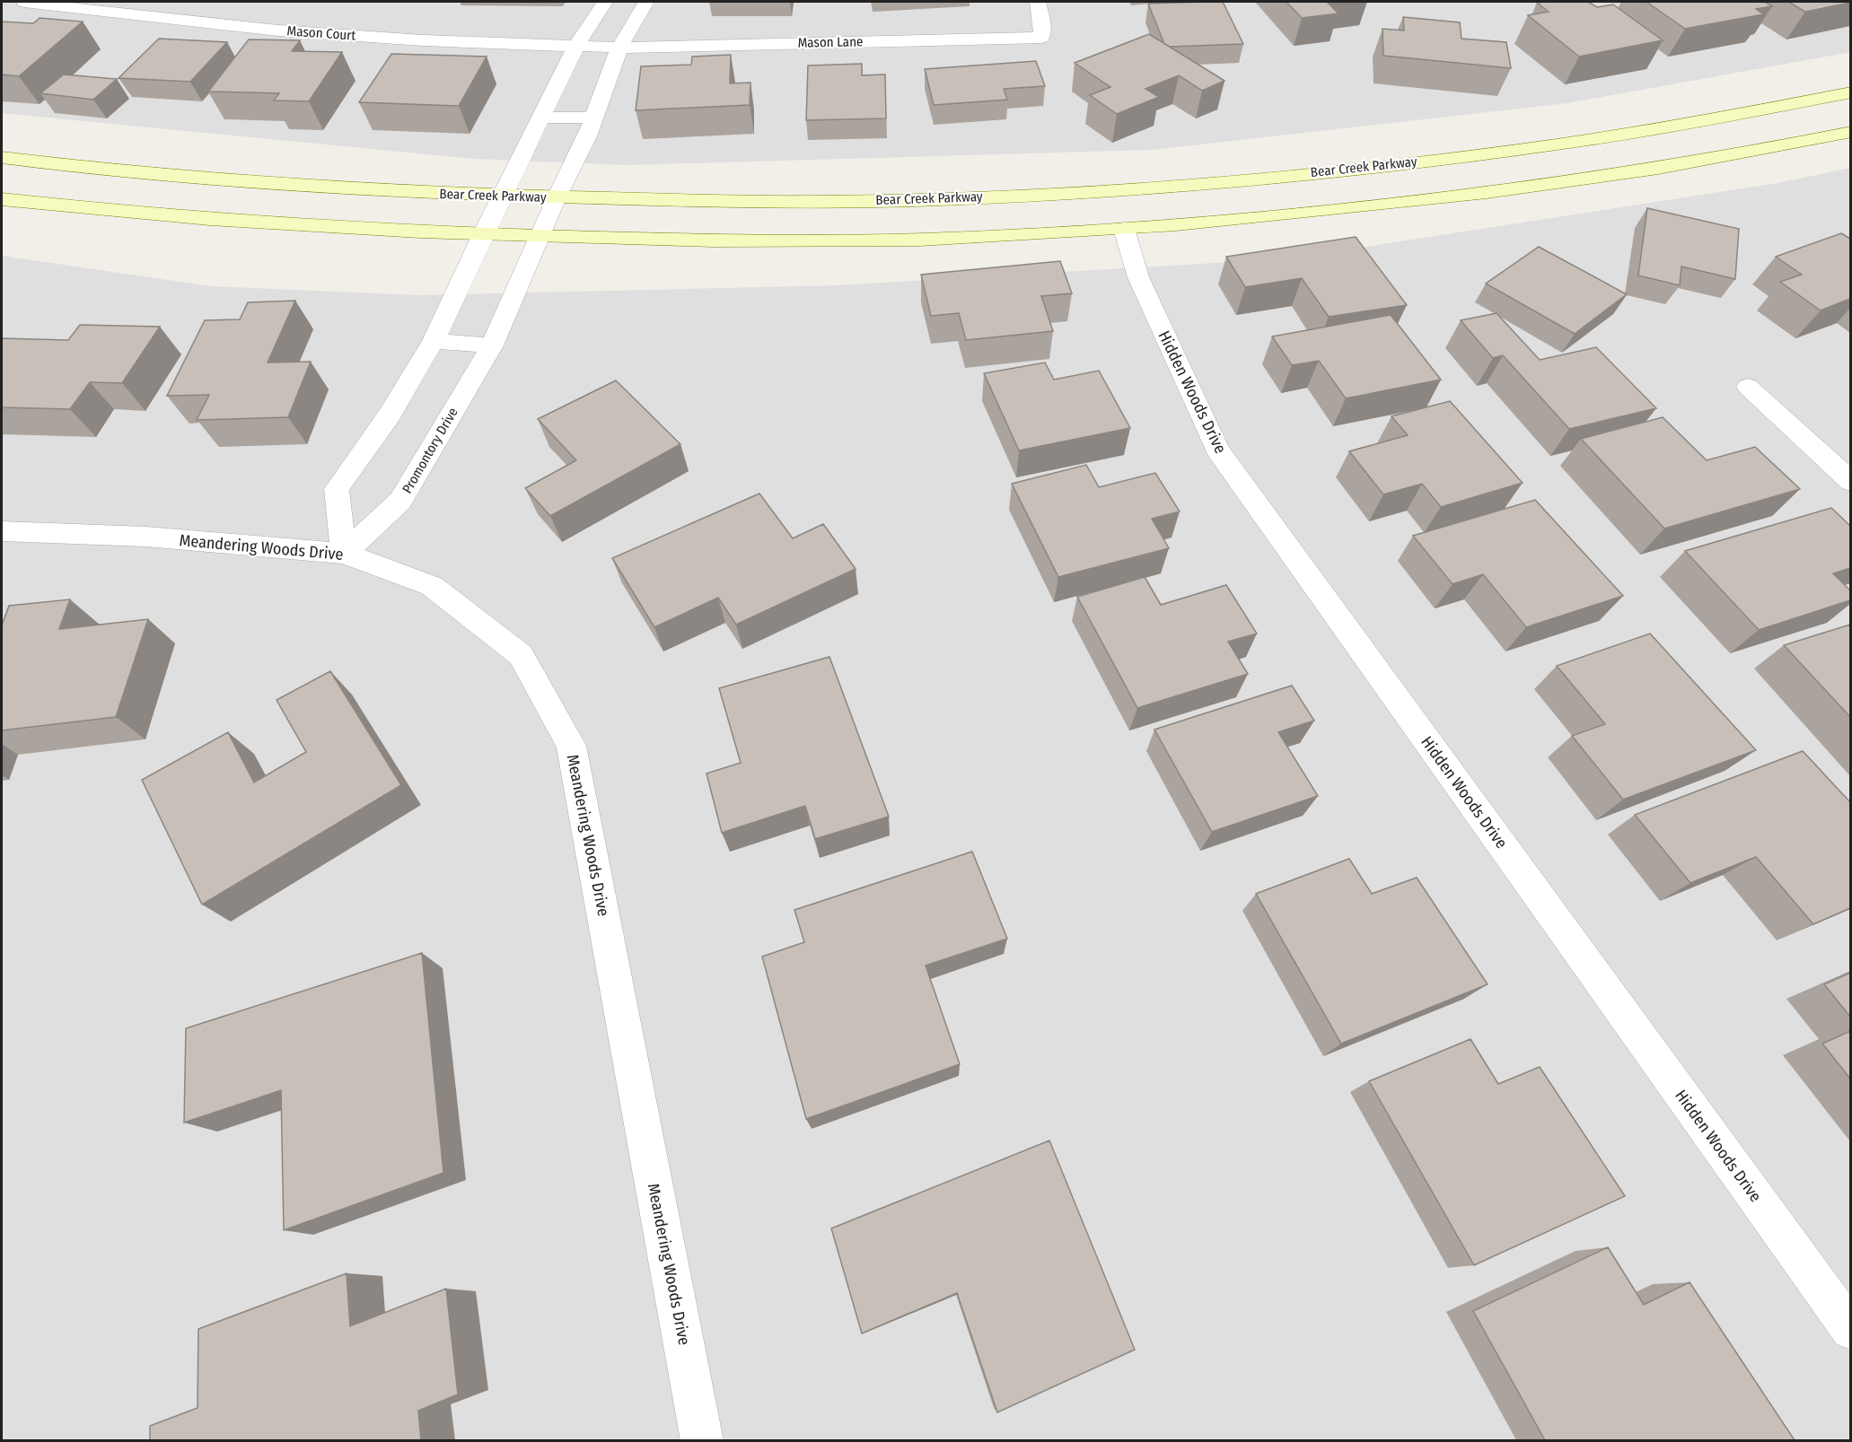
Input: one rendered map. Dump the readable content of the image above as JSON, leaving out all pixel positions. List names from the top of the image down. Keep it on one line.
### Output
{"streets":{"main road":["Bear Creek Parkway"],"street":["Mason Court","Mason Lane","Hidden Woods Drive","Promontory Drive","Meandering Woods Drive"]},"crossings":[["Mason Court","Mason Lane"],["Mason Court","Promontory Drive"],["Mason Lane","Promontory Drive"],["Bear Creek Parkway","Promontory Drive"],["Promontory Drive","Meandering Woods Drive"]]}
